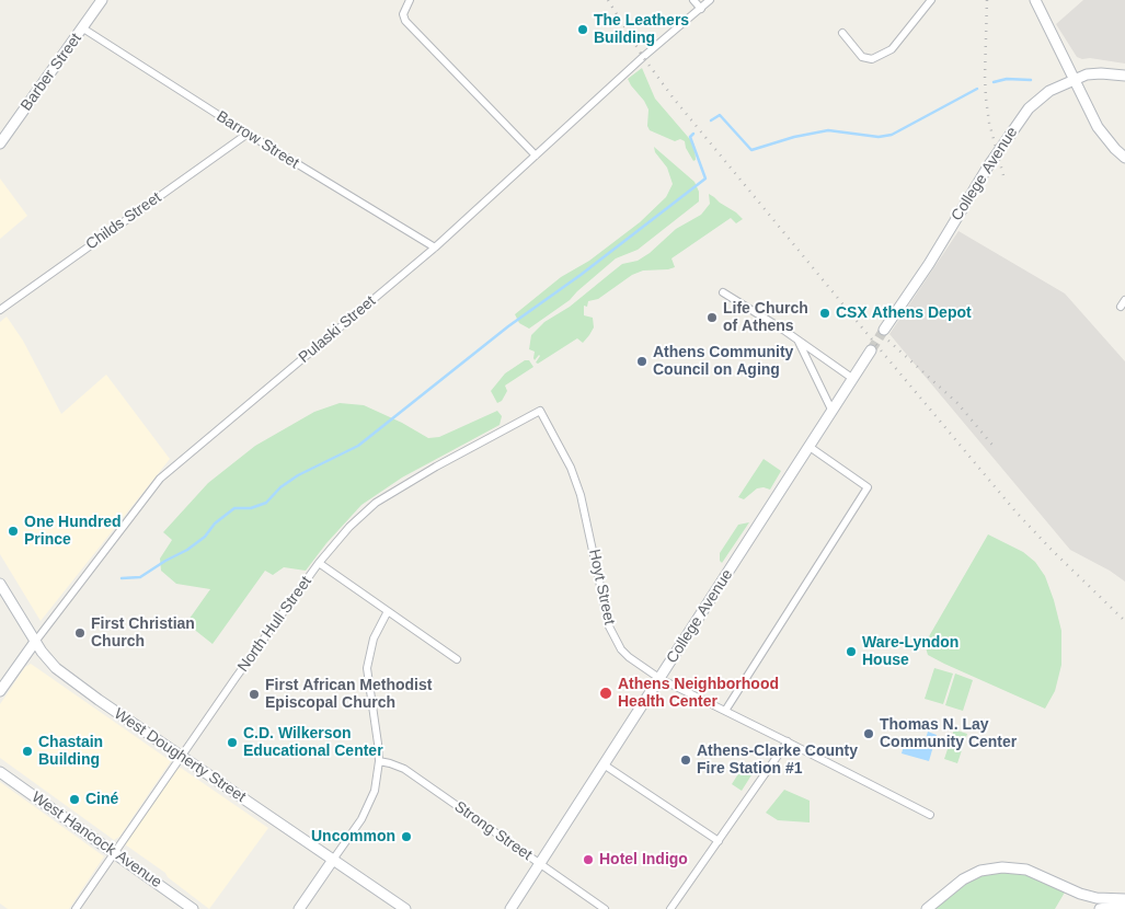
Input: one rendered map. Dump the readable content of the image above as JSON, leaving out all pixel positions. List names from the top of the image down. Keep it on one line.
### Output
{"streets":{"street":["Barber Street","Barrow Street","College Avenue","Childs Street","Pulaski Street","Hoyt Street","North Hull Street","West Dougherty Street","Strong Street","West Hancock Avenue"]},"crossings":[["Barber Street","Barrow Street"],["Barrow Street","Childs Street"],["Barrow Street","Pulaski Street"],["College Avenue","Hoyt Street"],["College Avenue","Strong Street"],["Pulaski Street","West Dougherty Street"],["Hoyt Street","North Hull Street"],["North Hull Street","West Dougherty Street"],["North Hull Street","West Hancock Avenue"]],"places":["The Leathers Building","CSX Athens Depot","Life Church of Athens","Athens Community Council on Aging","One Hundred Prince","First Christian Church","Ware-Lyndon House","Athens Neighborhood Health Center","First African Methodist Episcopal Church","Thomas N. Lay Community Center","C.D. Wilkerson Educational Center","Chastain Building","Athens-Clarke County Fire Station #1","Ciné","Uncommon","Hotel Indigo"]}
